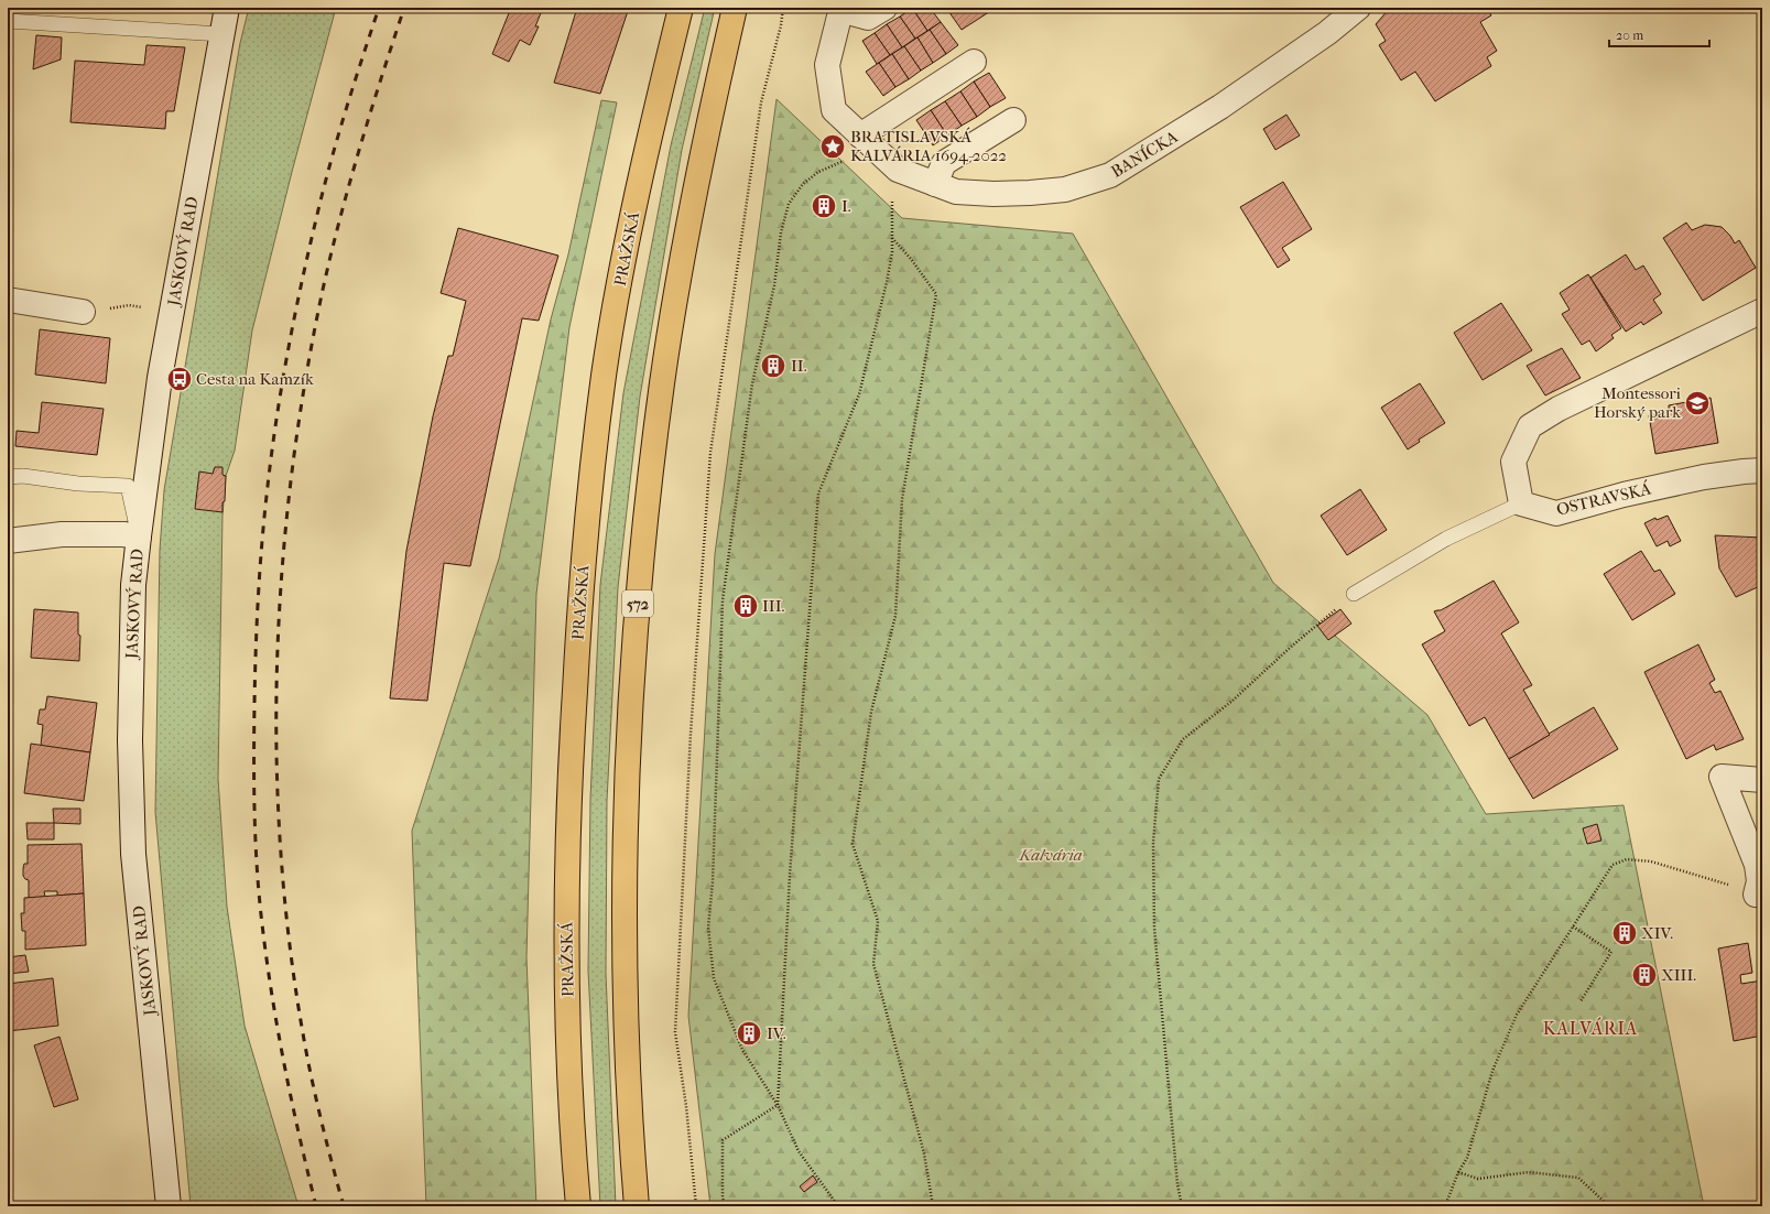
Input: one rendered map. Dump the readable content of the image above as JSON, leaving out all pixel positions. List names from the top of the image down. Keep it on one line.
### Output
{"streets":{"main road":["PRAŽSKÁ","572"],"street":["BANÍCKA","JASKOVÝ RAD","OSTRAVSKÁ"]},"districts":["KALVÁRIA"],"parks":["Kalvária"],"places":{"place":["BRATISLAVSKÁ KALVÁRIA 1694-2022"],"building":["I.","II.","III.","XIV.","XIII.","IV."],"bus stop":["Cesta na Kamzík"],"school or university":["Montessori Horský park"]},"scale_bar":"20 m"}
